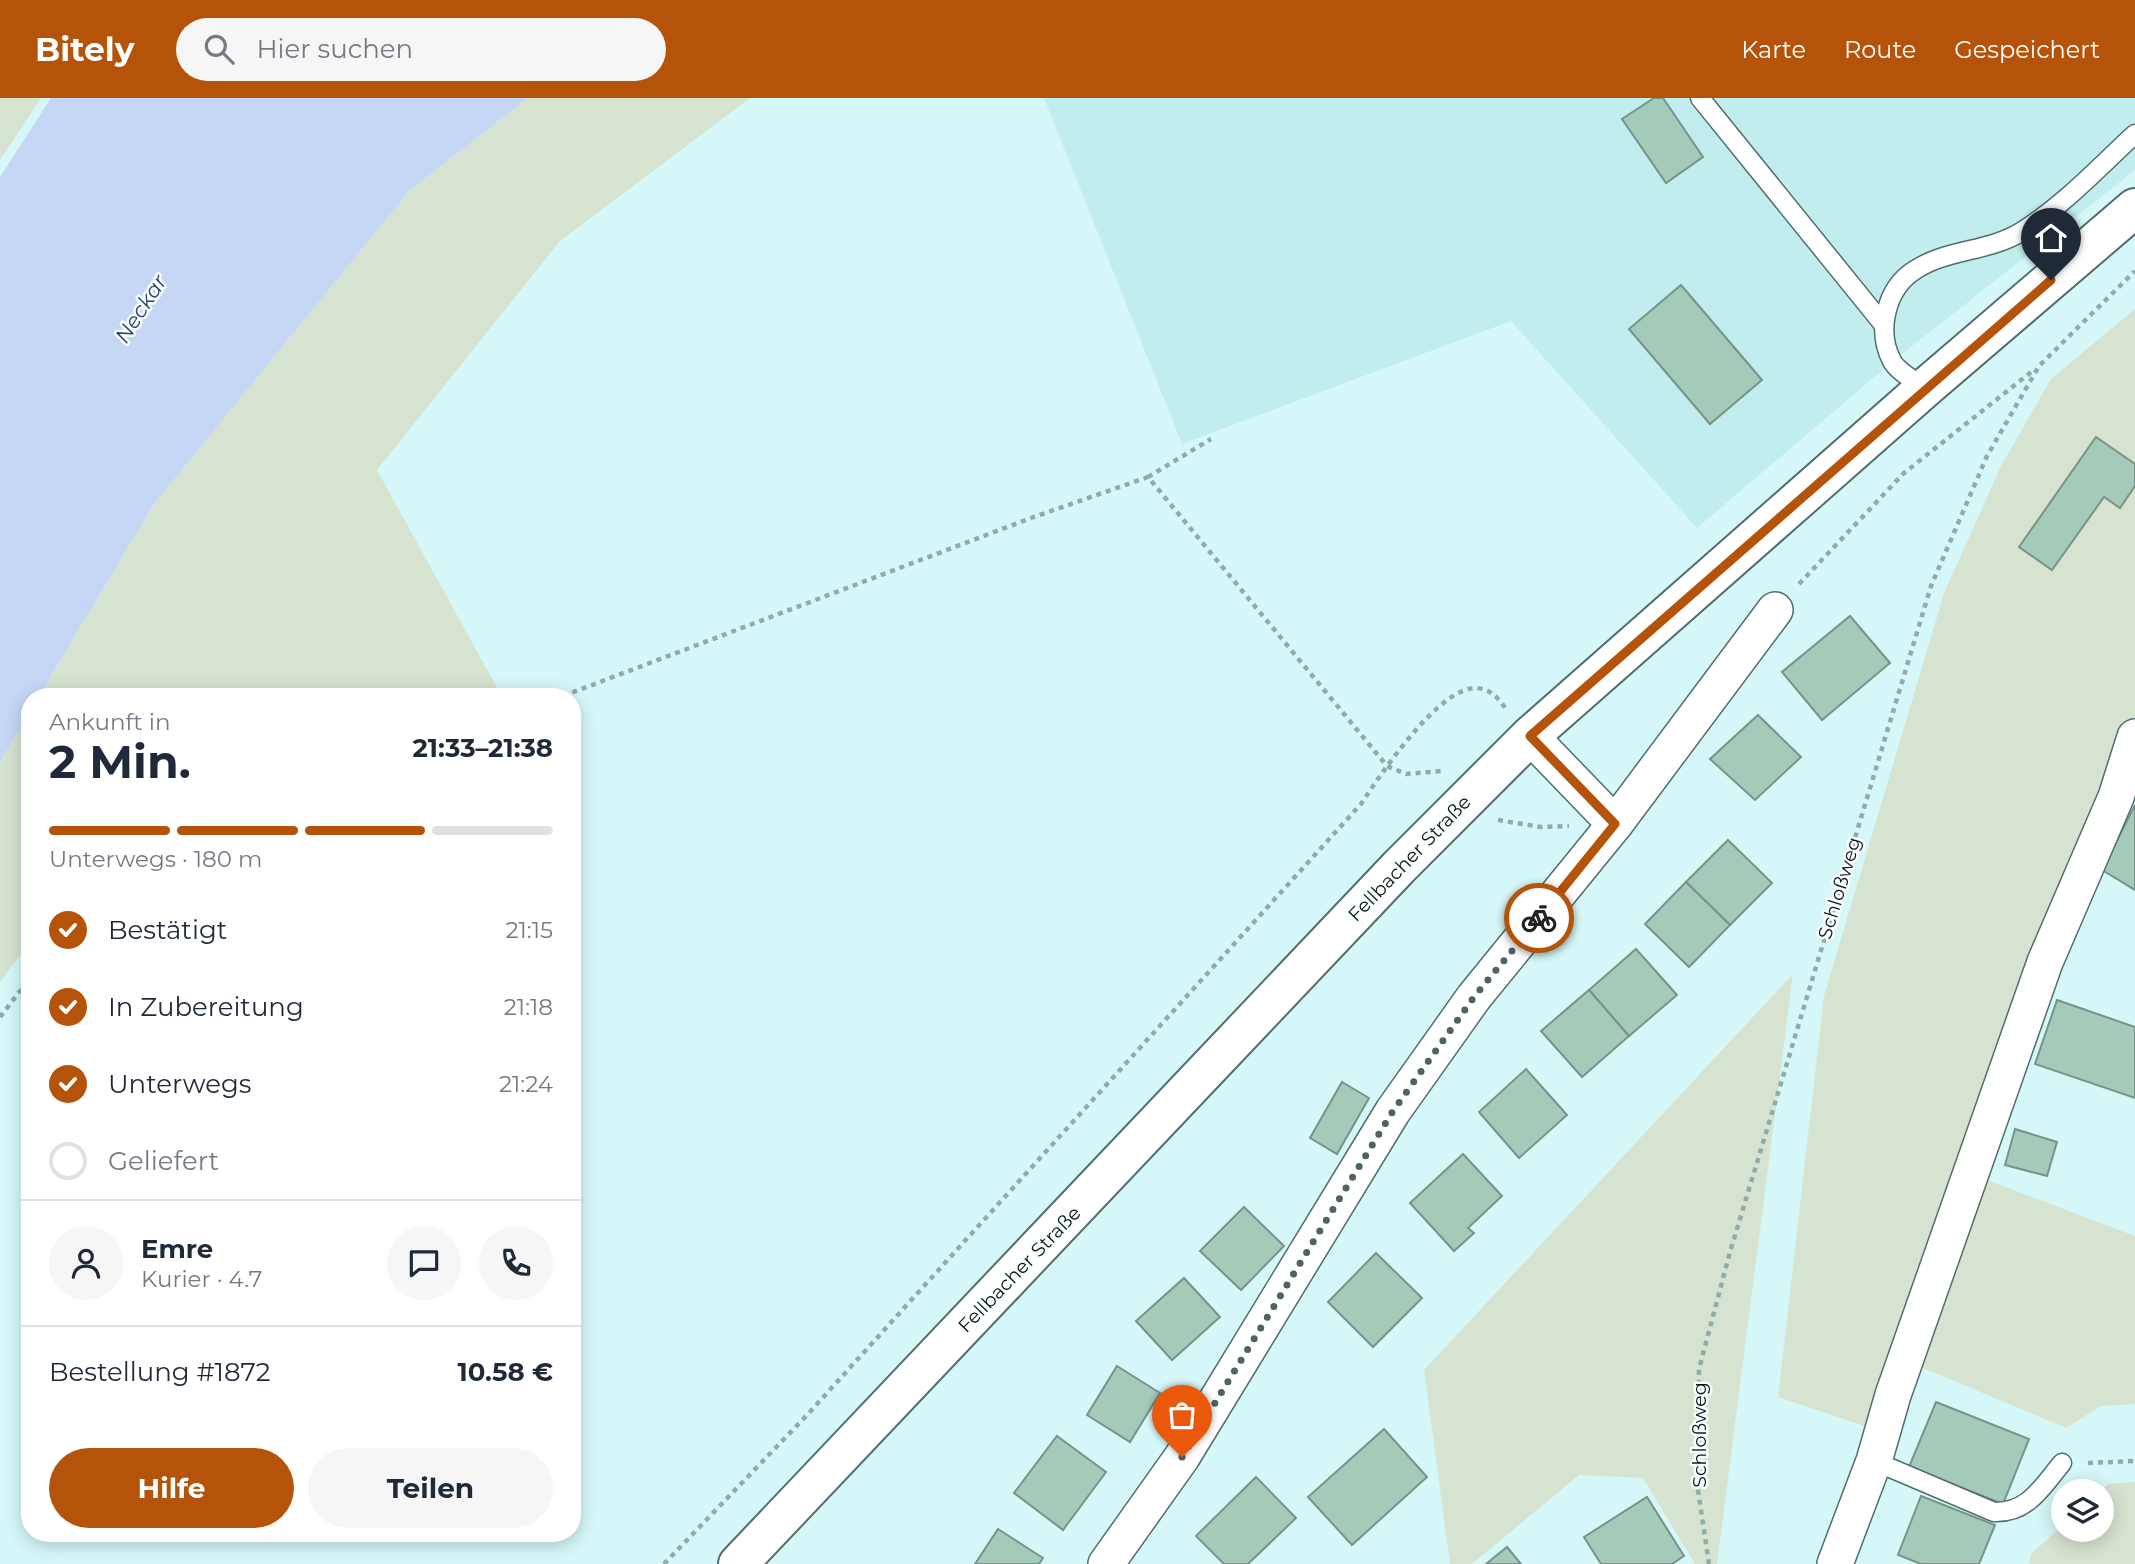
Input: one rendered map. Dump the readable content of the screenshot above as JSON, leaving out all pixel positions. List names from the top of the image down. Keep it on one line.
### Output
{"streets":{"main road":["Fellbacher Straße"],"path":["Schloßweg"]},"water":["Neckar"],"page":{"header":"Bitely","search":"Hier suchen","nav":["Karte","Route","Gespeichert"],"heading":["2 Min.","Ankunft in","21:33–21:38"],"panel":["Emre","Kurier · 4.7","Bestellung #1872","10.58 €"],"bar":"Unterwegs · 180 m","list":[["Bestätigt","21:15"],["In Zubereitung","21:18"],["Unterwegs","21:24"],"Geliefert"],"buttons":["Hilfe","Teilen"]}}
